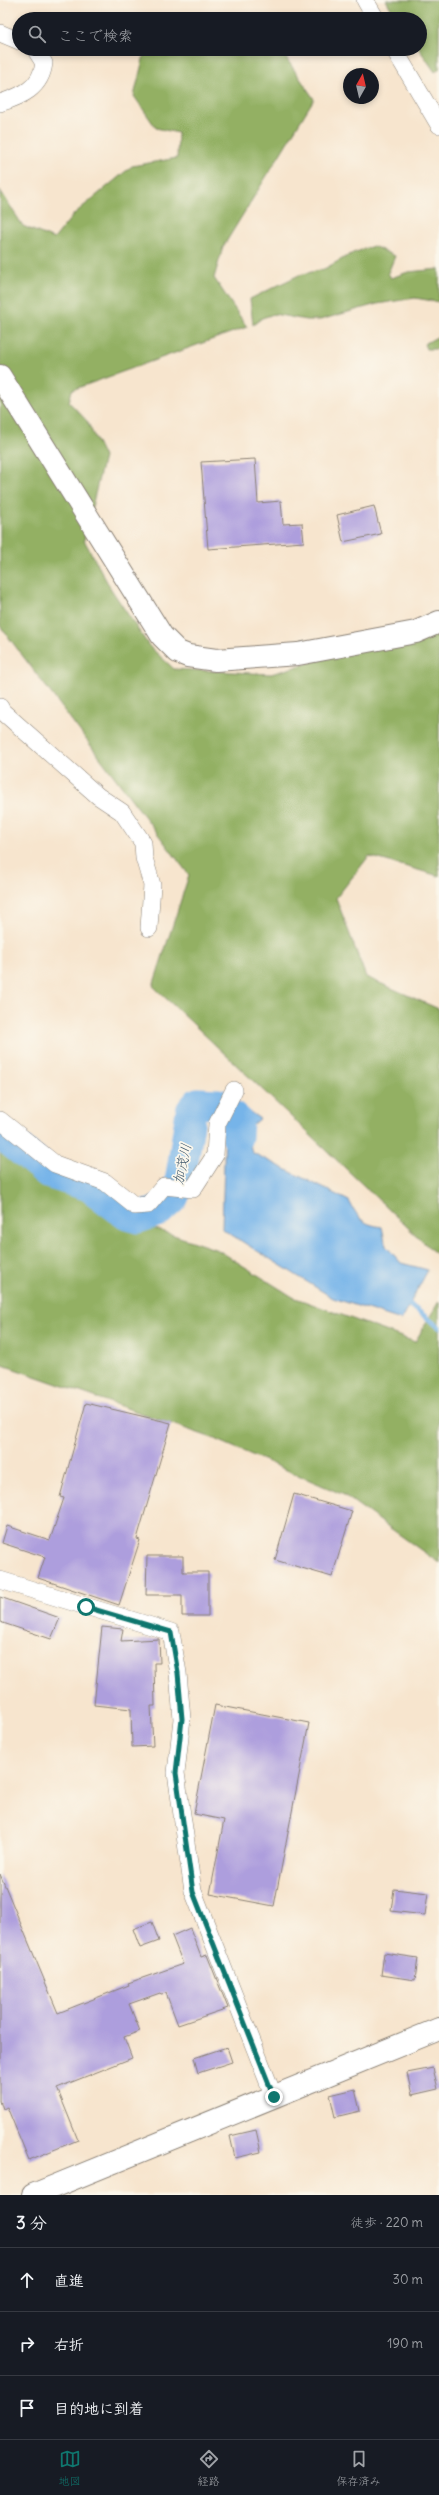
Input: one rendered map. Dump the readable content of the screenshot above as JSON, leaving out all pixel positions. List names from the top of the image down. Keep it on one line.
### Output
{"water":["加茂川"],"north":"top","page":{"search":"ここで検索","heading":["3 分","徒歩 · 220 m"],"list":[["直進","30 m"],["右折","190 m"],"目的地に到着"],"nav":["地図","経路","保存済み"]}}
